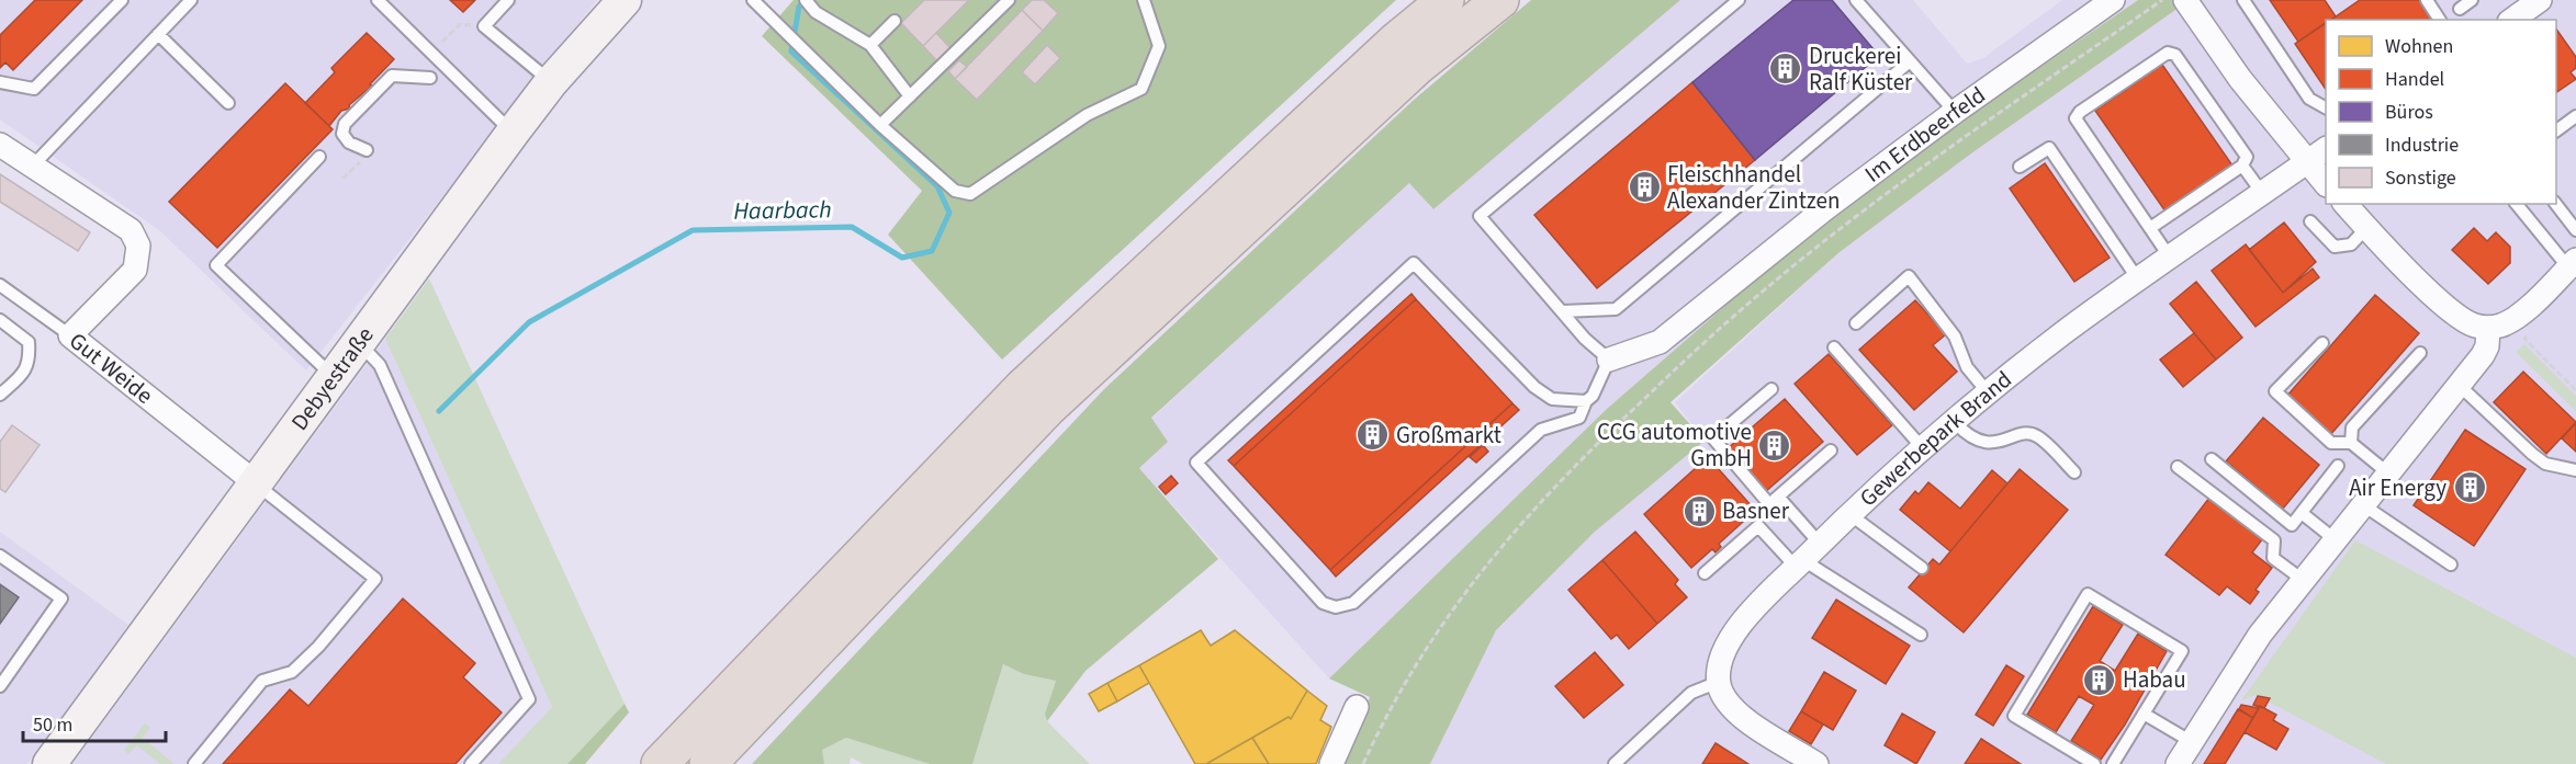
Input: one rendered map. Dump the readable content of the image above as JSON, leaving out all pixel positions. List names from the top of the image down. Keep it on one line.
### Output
{"streets":{"main road":["Debyestraße"],"street":["Im Erdbeerfeld","Gut Weide","Gewerbepark Brand"]},"crossings":[["Gut Weide","Debyestraße"]],"water":["Haarbach"],"places":{"building":["Druckerei Ralf Küster","Fleischhandel Alexander Zintzen","Großmarkt","CCG automotive GmbH","Air Energy","Basner","Habau"]},"legend":["Wohnen","Handel","Büros","Industrie","Sonstige"],"scale_bar":"50 m"}
